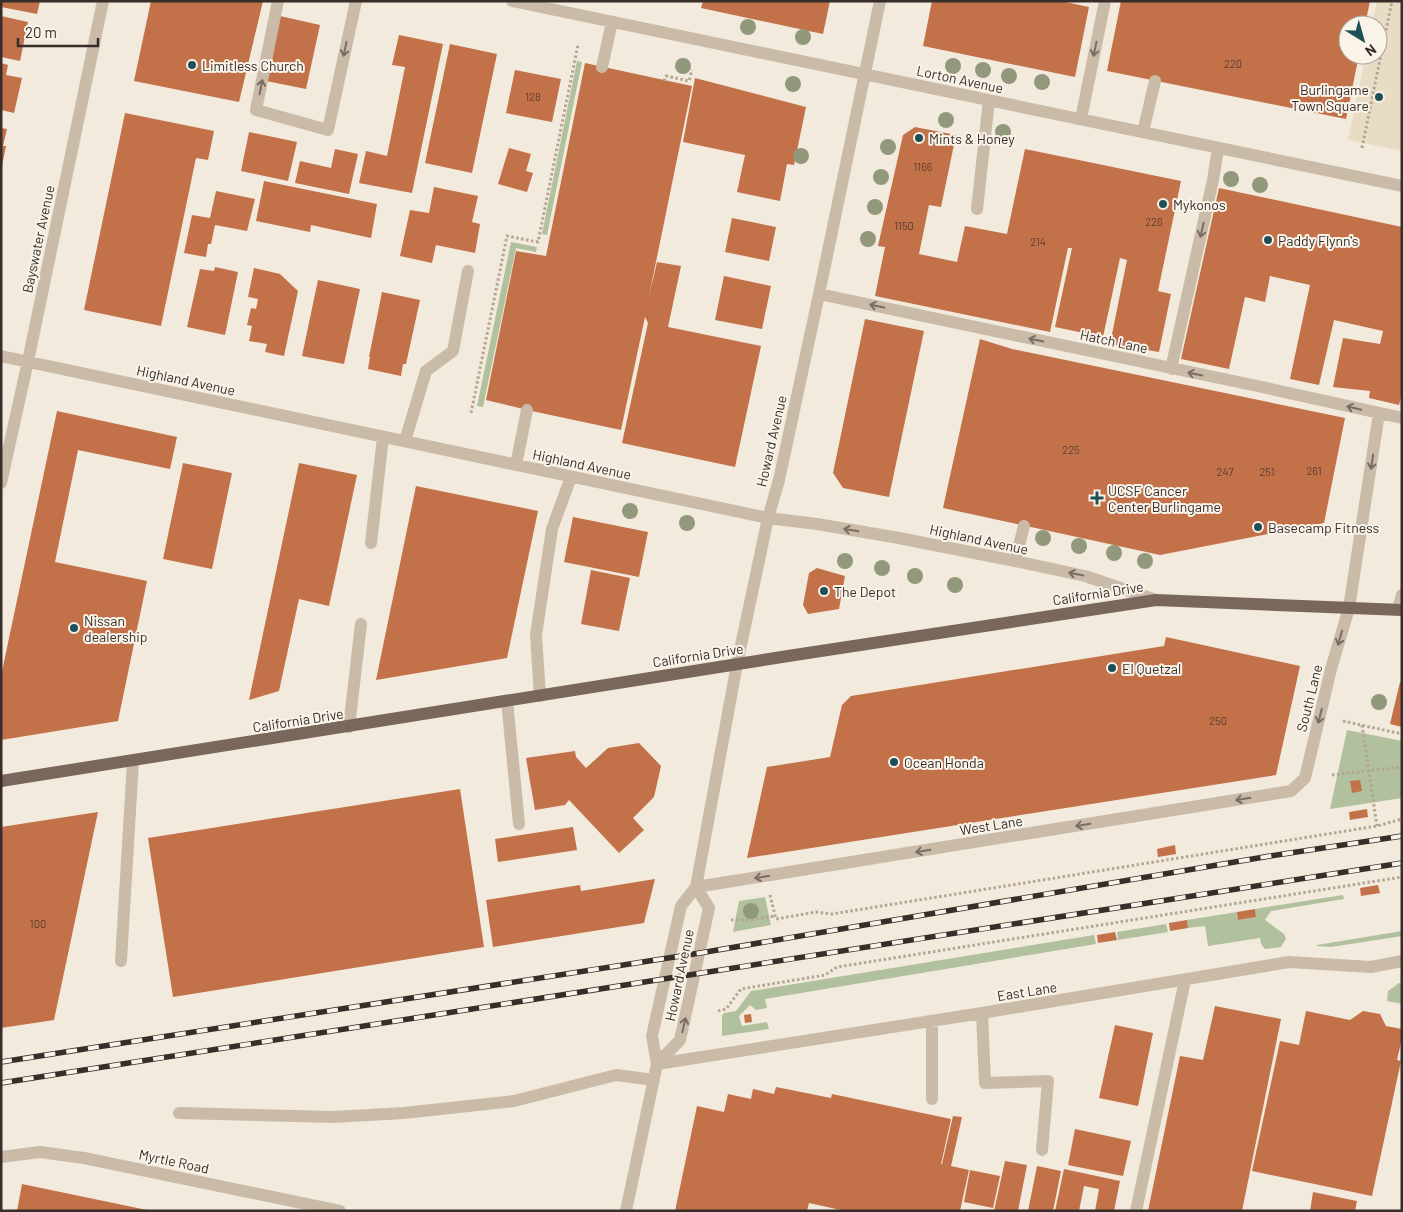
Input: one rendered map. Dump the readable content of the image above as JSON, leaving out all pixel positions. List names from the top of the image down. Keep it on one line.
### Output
{"streets":{"main road":["California Drive"],"street":["Lorton Avenue","Bayswater Avenue","Hatch Lane","Highland Avenue","Howard Avenue","South Lane","West Lane","East Lane","Myrtle Road"]},"crossings":[["Lorton Avenue","Howard Avenue"],["Bayswater Avenue","Highland Avenue"],["Hatch Lane","Howard Avenue"],["Hatch Lane","South Lane"],["Highland Avenue","Howard Avenue"],["Highland Avenue","California Drive"],["Howard Avenue","California Drive"],["Howard Avenue","West Lane"],["Howard Avenue","East Lane"],["California Drive","South Lane"],["South Lane","West Lane"]],"one_way":["Hatch Lane","South Lane","West Lane"],"places":{"other":["Limitless Church","Burlingame Town Square","Mints & Honey","Mykonos","Paddy Flynn's","Basecamp Fitness","The Depot","Nissan dealership","El Quetzal","Ocean Honda"],"health":["UCSF Cancer Center Burlingame"]},"house_numbers":["220","128","1166","226","1150","214","225","261","247","251","250","100"],"scale_bar":"20 m","north":"bottom right"}
